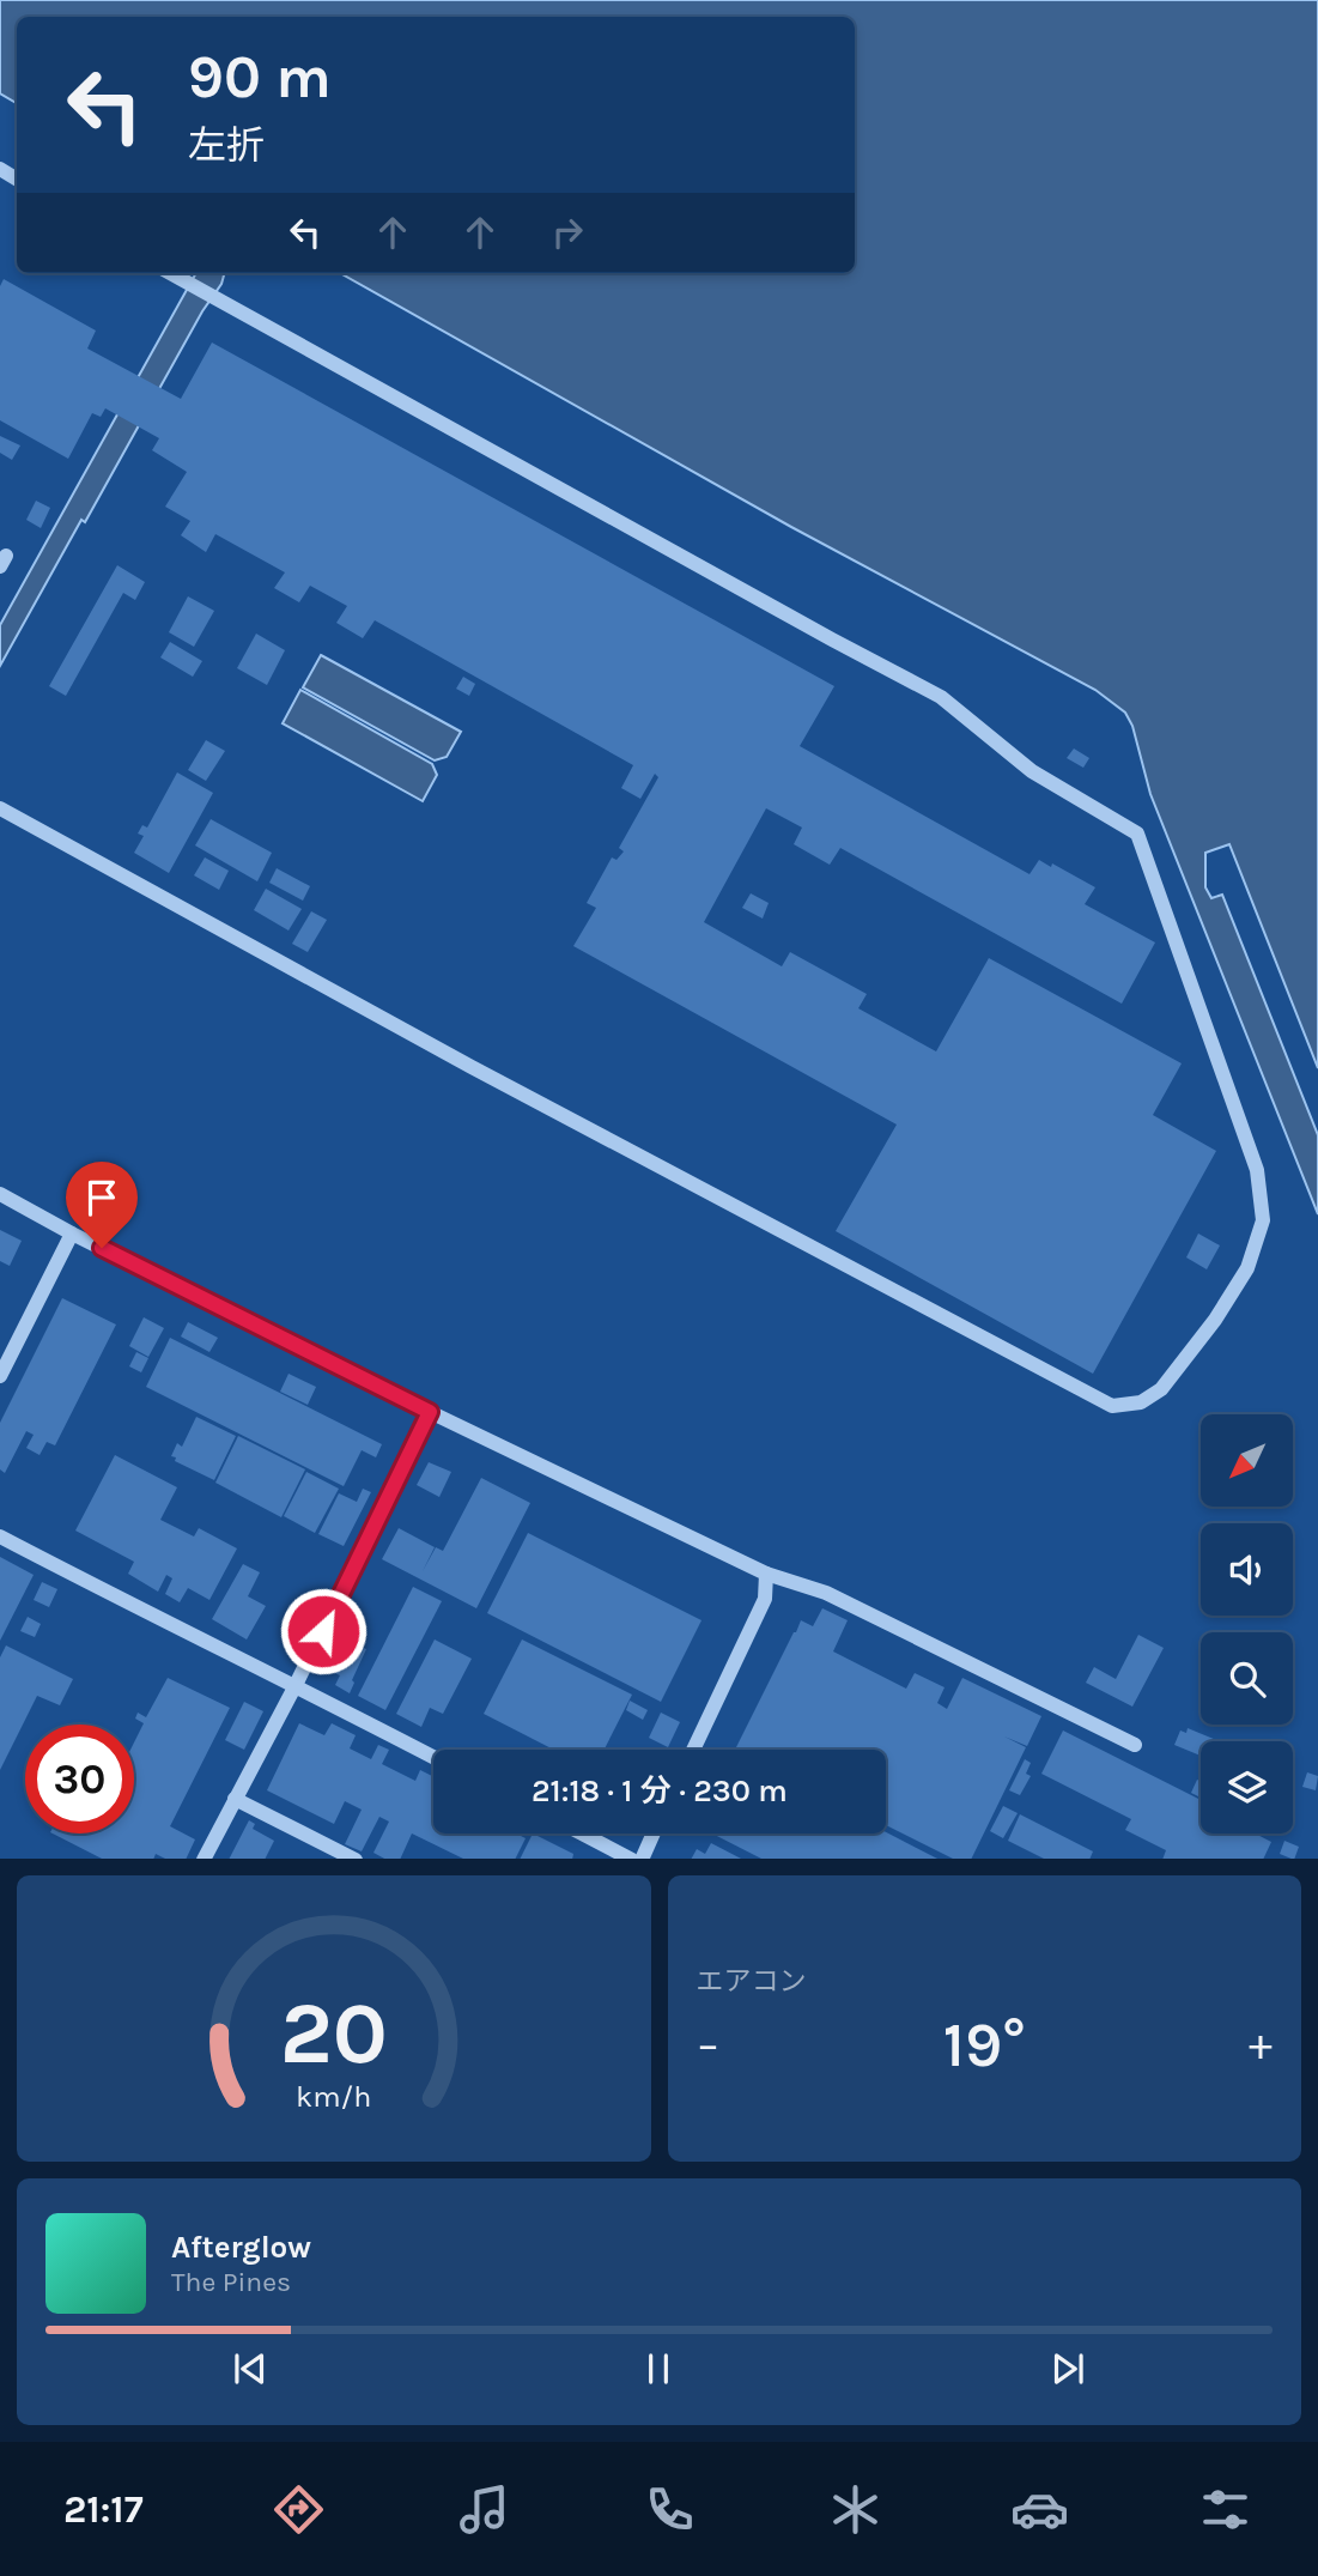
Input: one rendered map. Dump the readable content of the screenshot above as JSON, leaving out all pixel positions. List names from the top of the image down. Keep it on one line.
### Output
{"north":"bottom left","page":{"turn":["90 m","左折"],"limit":"30","trip":"21:18 · 1 分 · 230 m","tile":"エアコン","heat":["−","19°","+"],"song":["Afterglow","The Pines"],"tabs":"21:17","gauge":["20","km/h"]}}
